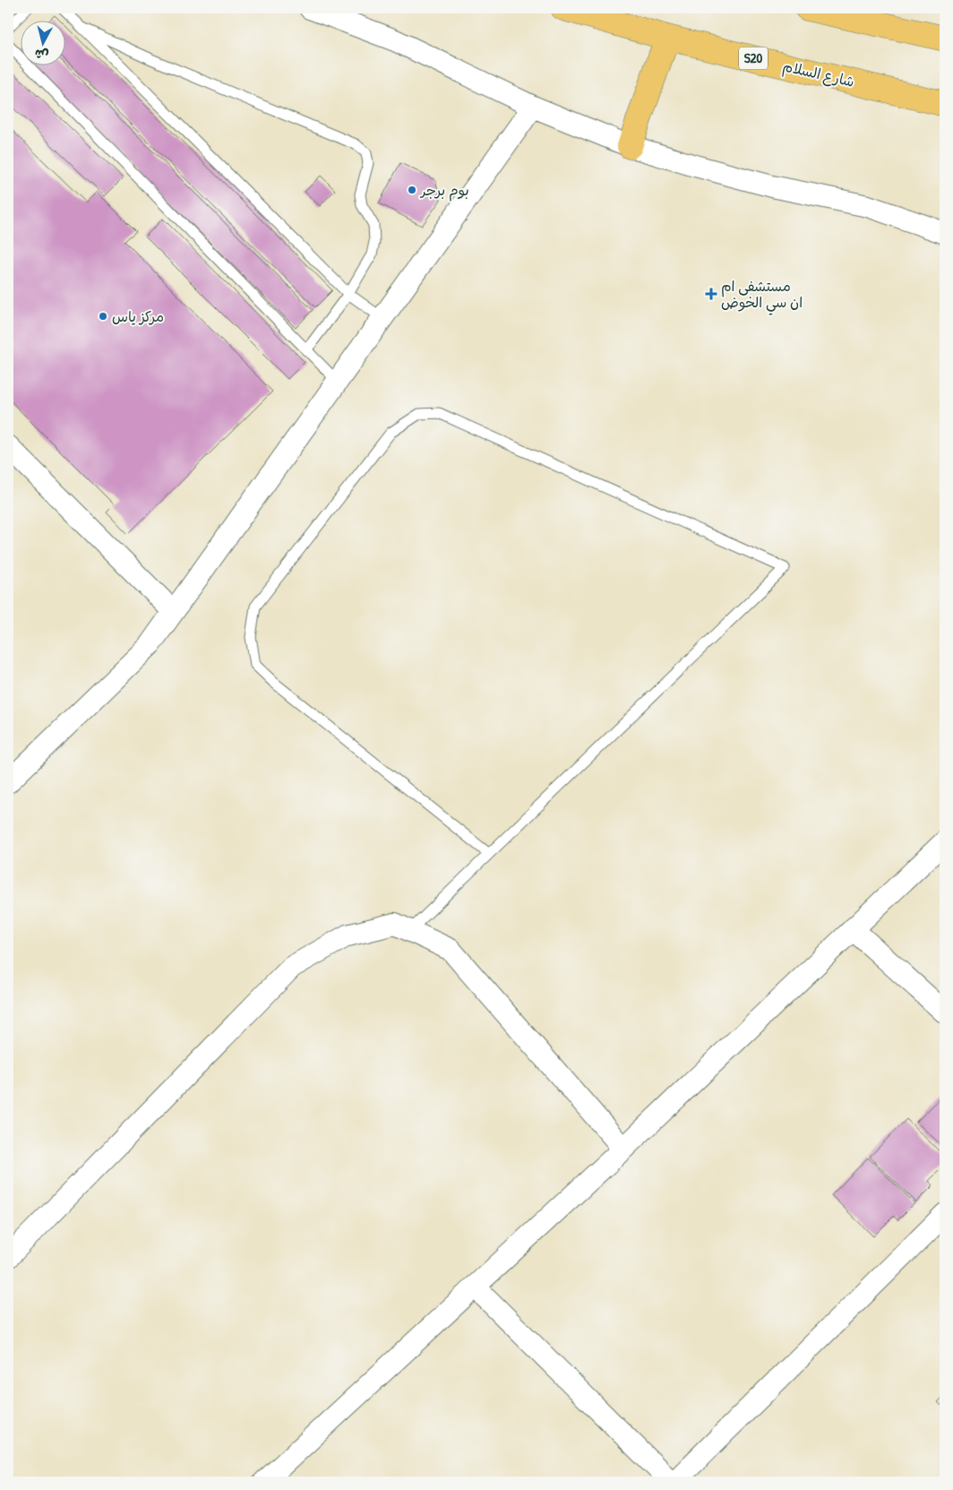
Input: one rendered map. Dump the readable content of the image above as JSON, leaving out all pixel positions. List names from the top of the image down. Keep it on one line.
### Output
{"streets":{"main road":["S20","شارع السلام"]},"places":{"other":["بوم برجر","مركز ياس"],"health":["مستشفى ام ان سي الخوض"]},"north":"bottom"}
